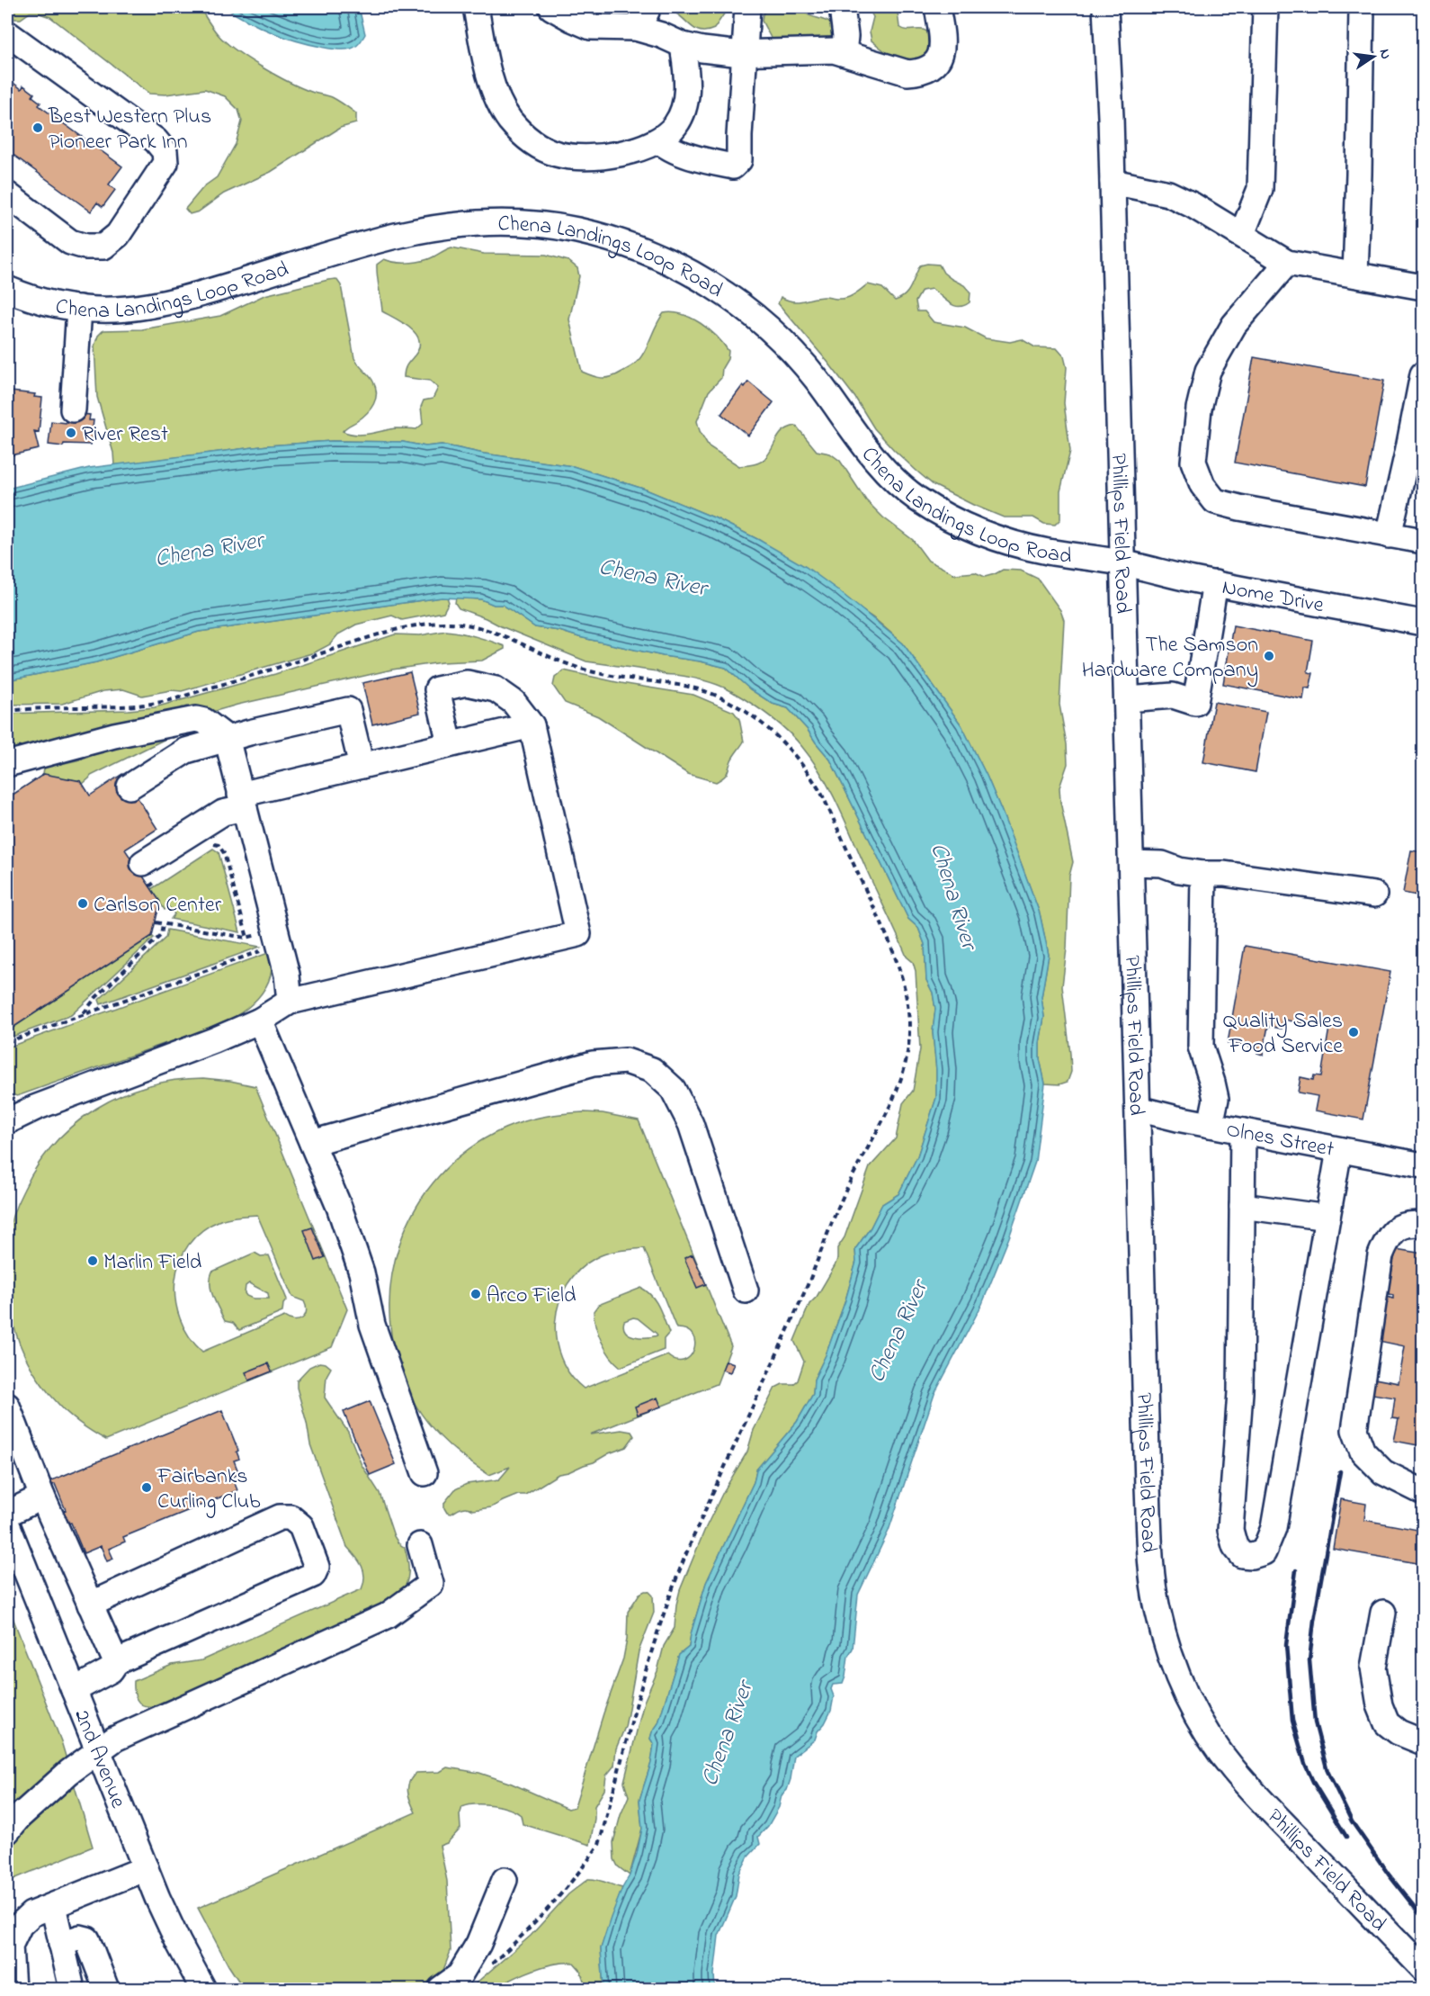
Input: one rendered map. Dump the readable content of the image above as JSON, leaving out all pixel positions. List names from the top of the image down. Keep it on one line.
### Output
{"streets":{"street":["Chena Landings Loop Road","Phillips Field Road","Nome Drive","Olnes Street","2nd Avenue"]},"crossings":[["Chena Landings Loop Road","Phillips Field Road"],["Chena Landings Loop Road","Nome Drive"],["Phillips Field Road","Nome Drive"],["Phillips Field Road","Olnes Street"]],"water":["Chena River"],"places":["Best Western Plus Pioneer Park Inn","River Rest","The Samson Hardware Company","Carlson Center","Quality Sales Food Service","Marlin Field","Arco Field","Fairbanks Curling Club"],"north":"right"}
